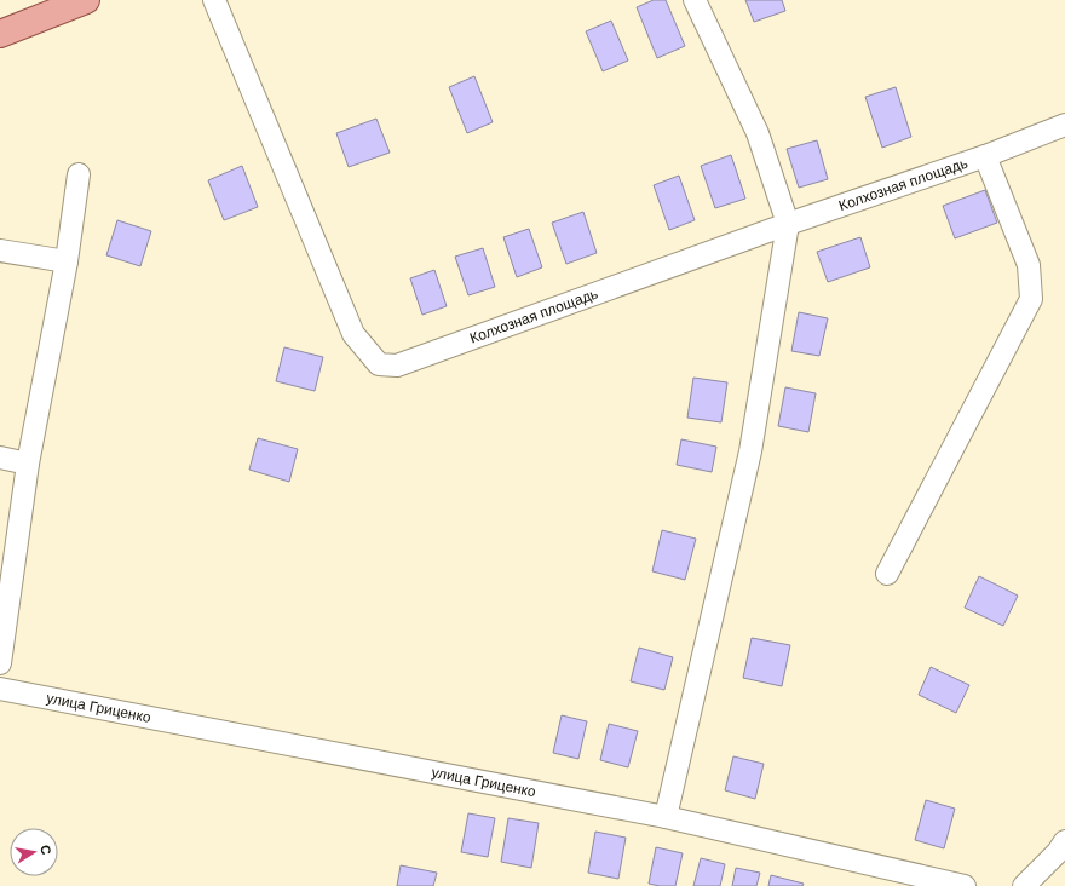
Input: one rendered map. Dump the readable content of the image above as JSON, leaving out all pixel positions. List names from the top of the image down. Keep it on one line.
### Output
{"streets":{"street":["Колхозная площадь","улица Гриценко"]},"north":"right"}
